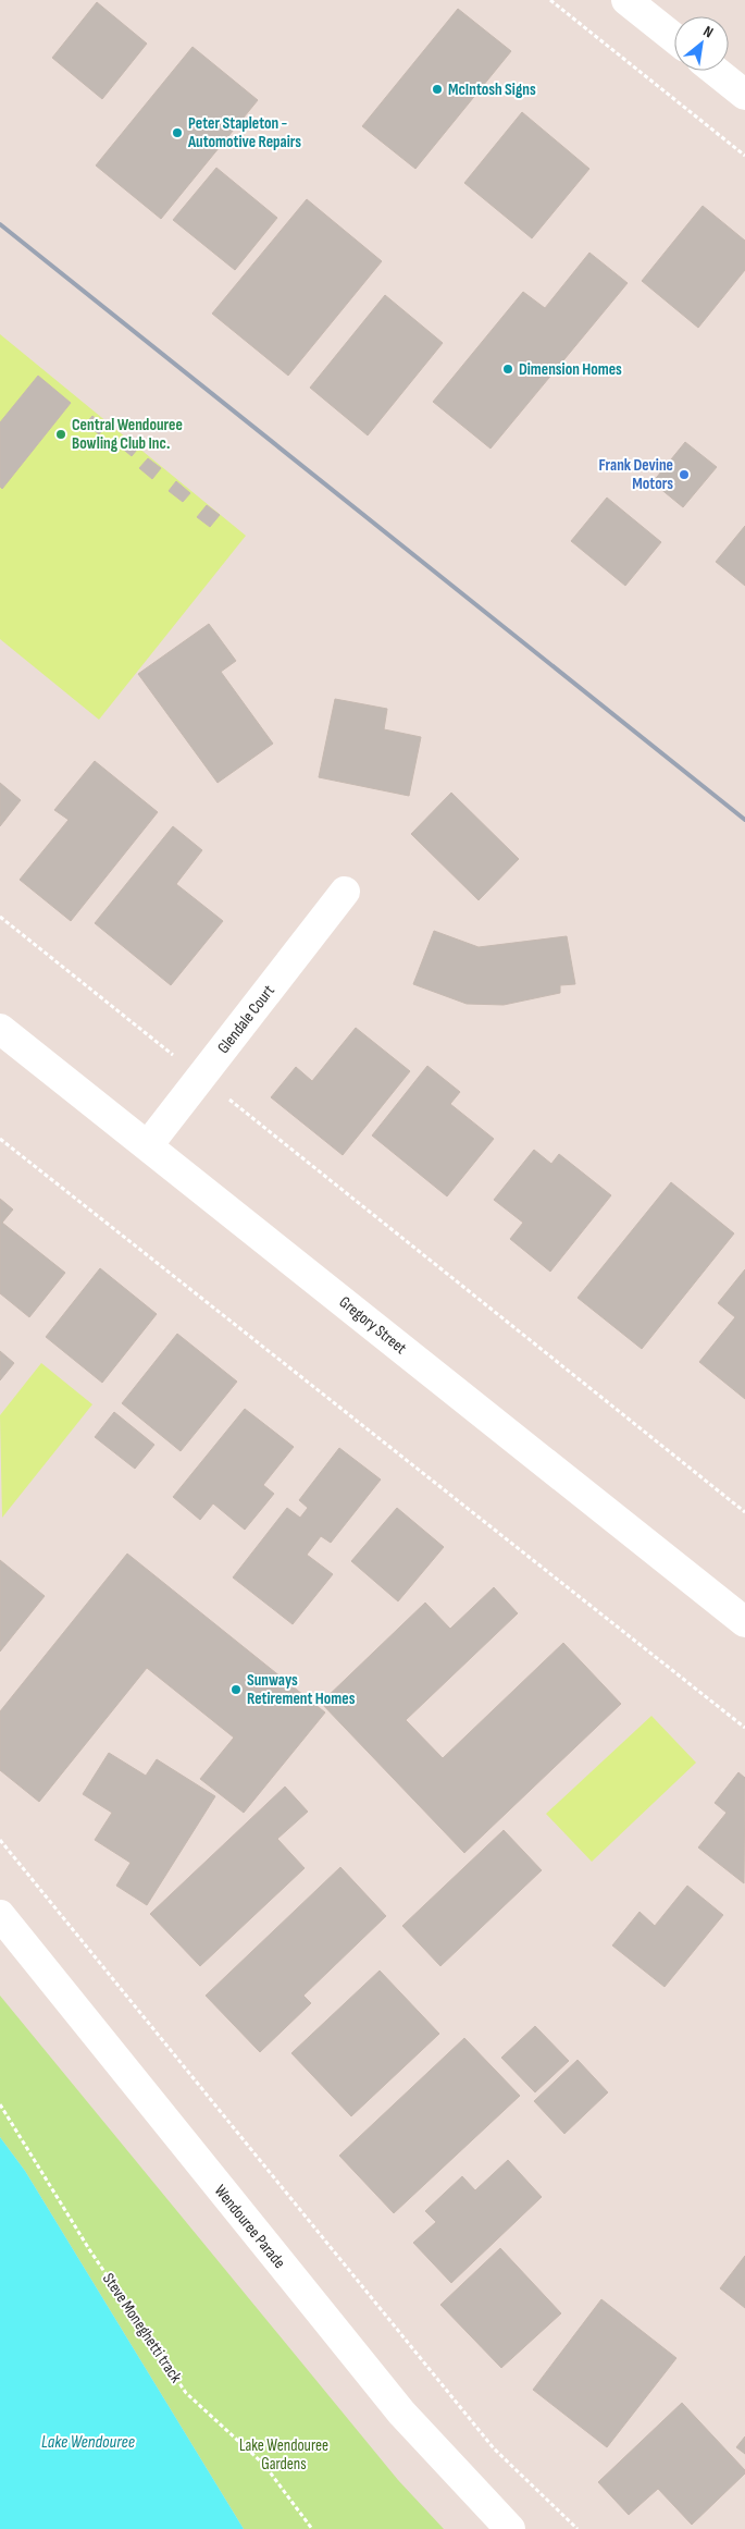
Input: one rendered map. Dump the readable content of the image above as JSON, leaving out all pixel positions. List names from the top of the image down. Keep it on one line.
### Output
{"streets":{"street":["Glendale Court","Gregory Street","Wendouree Parade"],"path":["Steve Moneghetti track"]},"crossings":[["Glendale Court","Gregory Street"]],"water":["Lake Wendouree"],"parks":["Lake Wendouree Gardens"],"places":["McIntosh Signs","Peter Stapleton - Automotive Repairs","Dimension Homes","Central Wendouree Bowling Club Inc.","Frank Devine Motors","Sunways Retirement Homes"],"north":"top right"}
